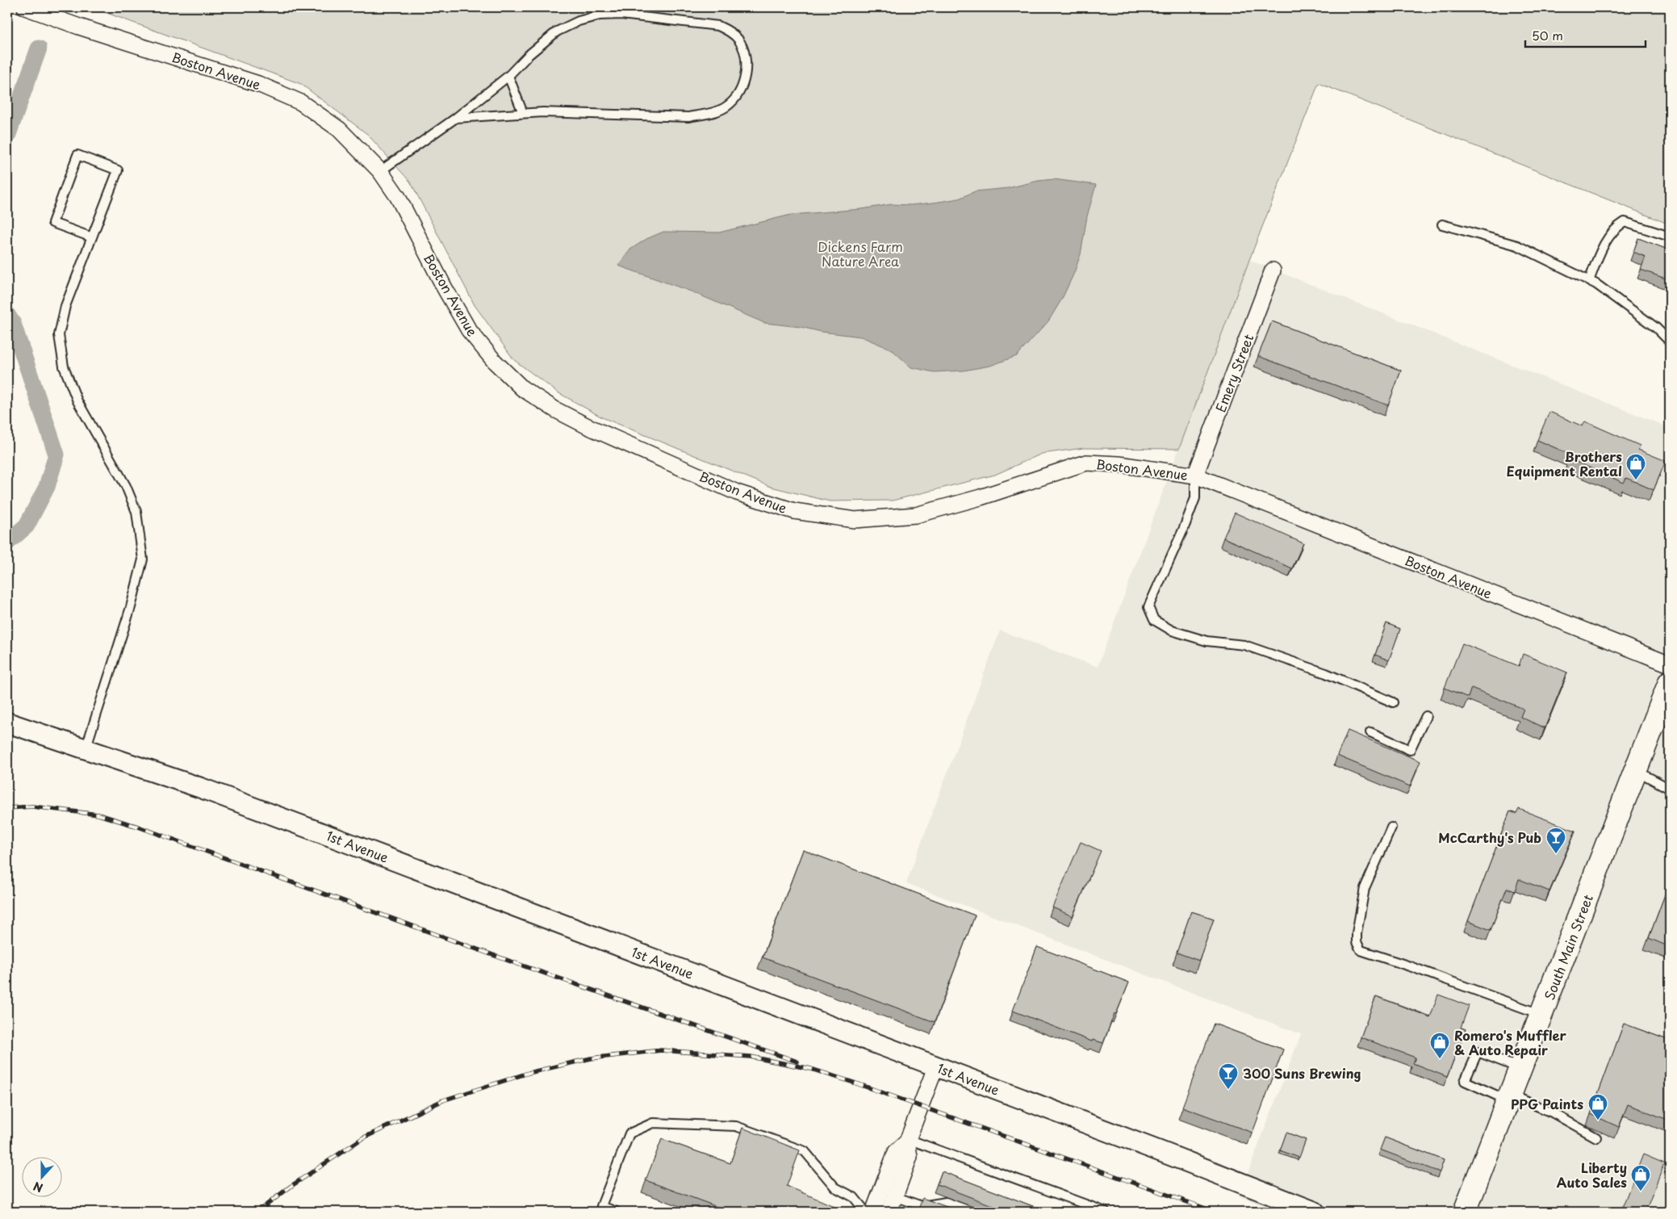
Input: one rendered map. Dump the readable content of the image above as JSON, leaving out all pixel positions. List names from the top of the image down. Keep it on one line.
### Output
{"streets":{"highway":["South Main Street"],"street":["Boston Avenue","Emery Street","1st Avenue"]},"crossings":[["Boston Avenue","Emery Street"]],"parks":["Dickens Farm Nature Area"],"places":{"shop":["Brothers Equipment Rental","Romero's Muffler & Auto Repair","PPG Paints","Liberty Auto Sales"],"bar":["McCarthy's Pub","300 Suns Brewing"]},"scale_bar":"50 m","north":"bottom"}
